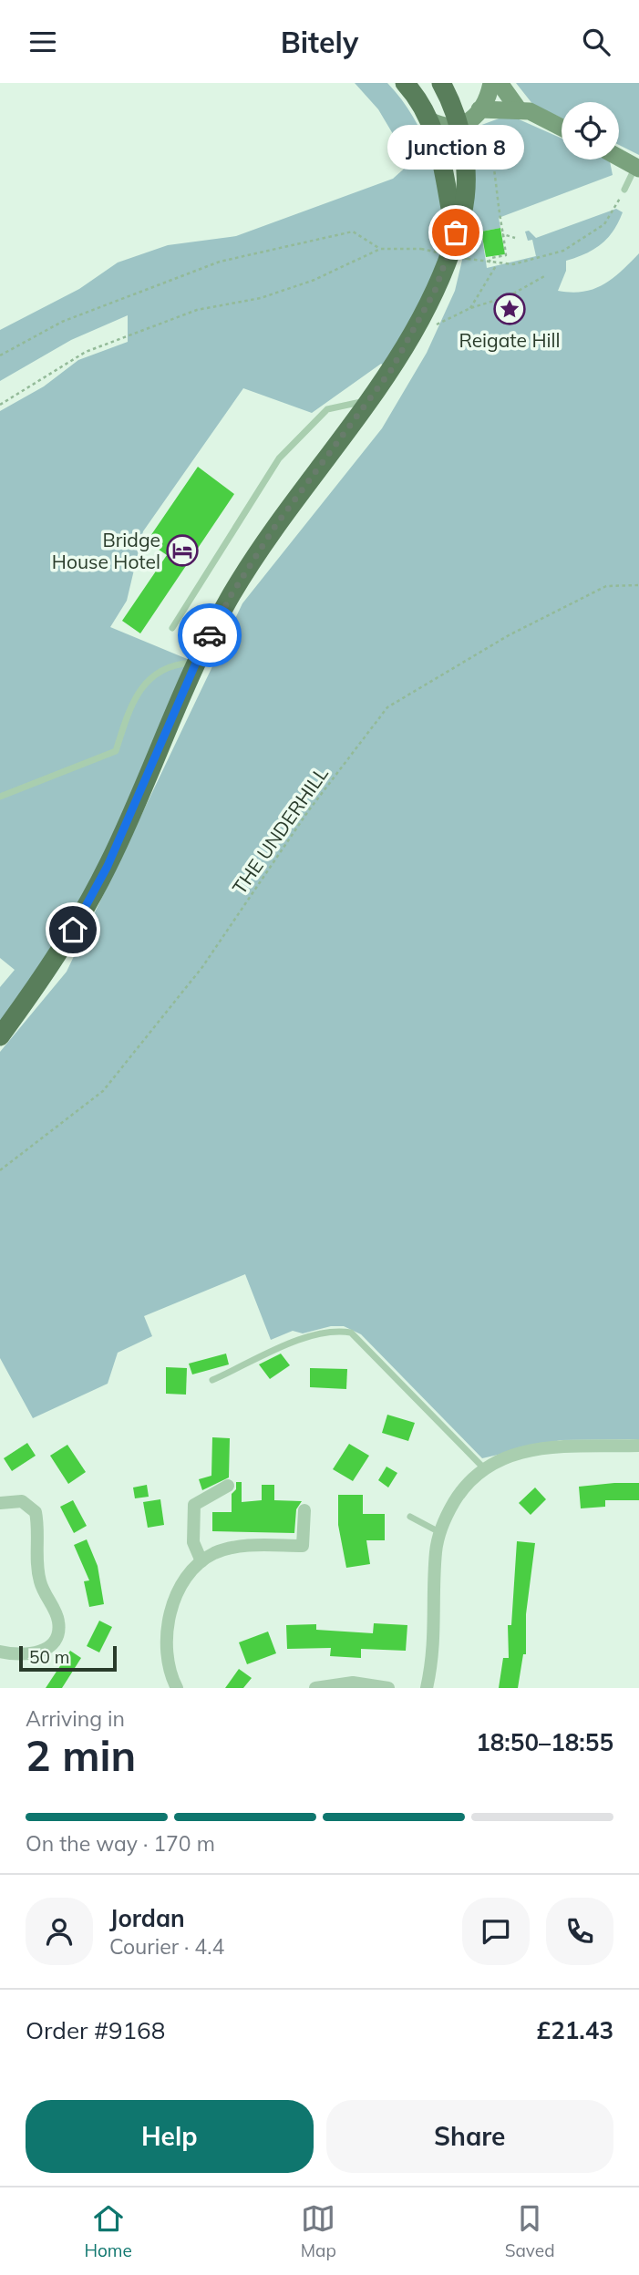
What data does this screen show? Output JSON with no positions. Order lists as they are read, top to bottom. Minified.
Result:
{"streets":{"path":["THE UNDERHILL"]},"places":{"other":["Junction 8"],"place":["Reigate Hill"],"hotel":["Bridge House Hotel"]},"scale_bar":"50 m","page":{"header":"Bitely","bubble":"Junction 8","scale":"50 m","heading":["2 min","Arriving in","18:50–18:55"],"panel":["Jordan","Courier · 4.4","Order #9168","£21.43"],"bar":"On the way · 170 m","buttons":["Help","Share"],"tabs":["Home","Map","Saved"]}}
